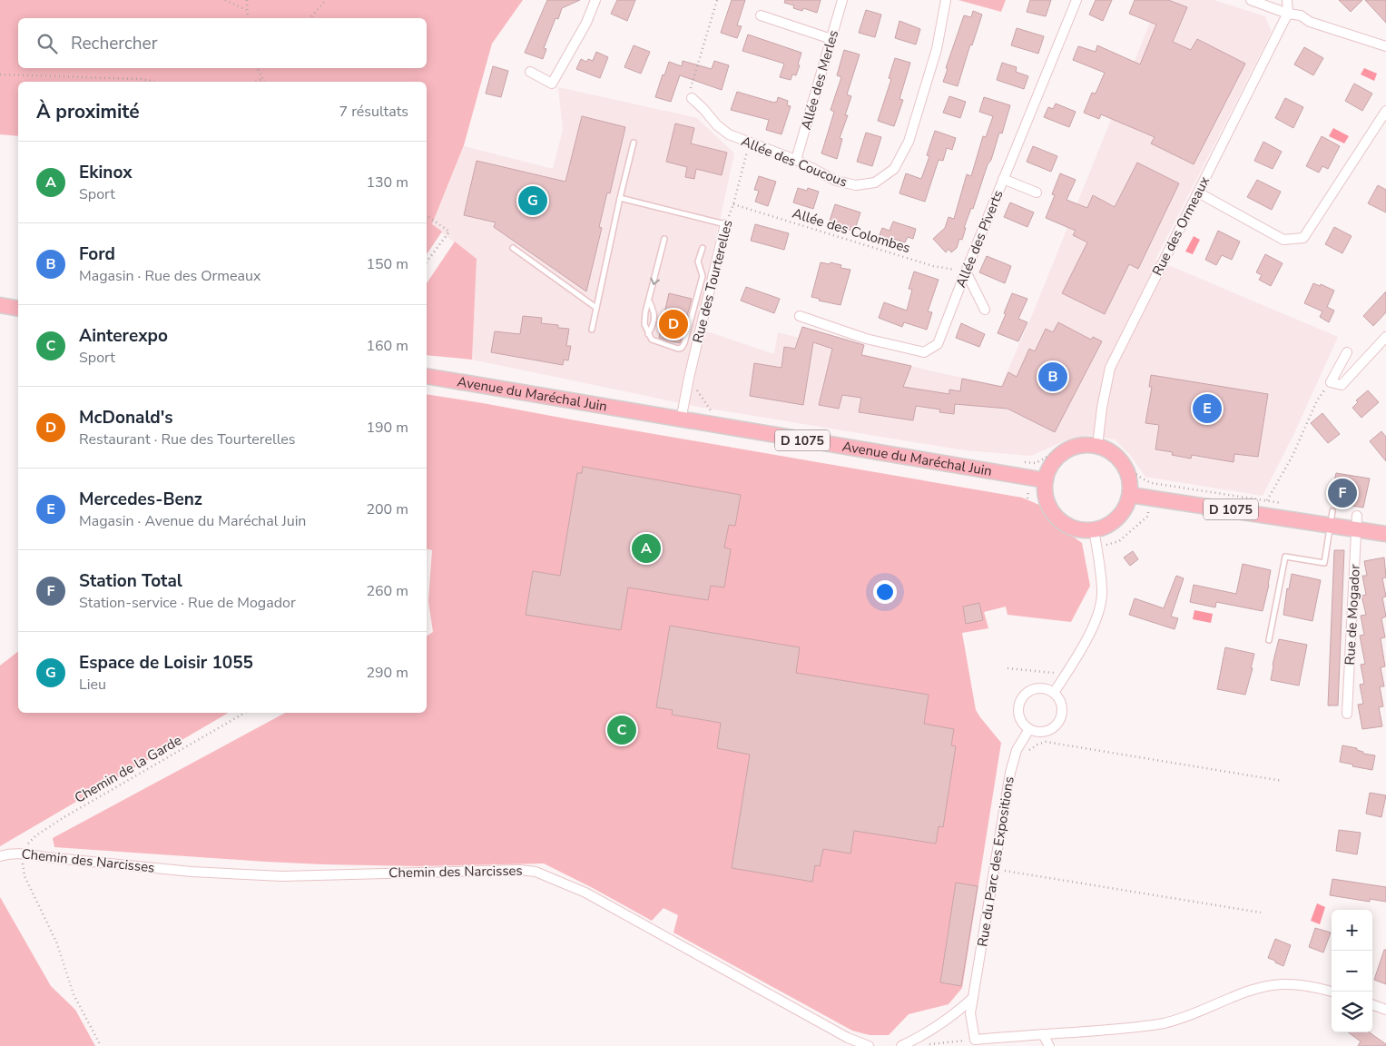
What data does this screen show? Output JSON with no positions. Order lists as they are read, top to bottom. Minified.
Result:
{"streets":{"main road":["Avenue du Maréchal Juin","D 1075"],"street":["Allée des Merles","Allée des Coucous","Rue des Ormeaux","Allée des Piverts","Rue des Tourterelles","Rue de Mogador","Chemin des Narcisses","Rue du Parc des Expositions"],"path":["Allée des Colombes","Chemin de la Garde"]},"crossings":[["Allée des Merles","Allée des Coucous"],["Allée des Coucous","Rue des Tourterelles"],["Rue des Ormeaux","Avenue du Maréchal Juin"],["Rue des Ormeaux","D 1075"],["Allée des Colombes","Allée des Piverts"],["Allée des Colombes","Rue des Tourterelles"],["Rue des Tourterelles","Avenue du Maréchal Juin"],["Avenue du Maréchal Juin","D 1075"],["D 1075","Rue de Mogador"],["Chemin de la Garde","Chemin des Narcisses"]],"page":{"search":"Rechercher","heading":["À proximité","7 résultats"],"list":[{"mark":"A","name":"Ekinox","note":"Sport","value":"130 m"},{"mark":"B","name":"Ford","note":"Magasin · Rue des Ormeaux","value":"150 m"},{"mark":"C","name":"Ainterexpo","note":"Sport","value":"160 m"},{"mark":"D","name":"McDonald's","note":"Restaurant · Rue des Tourterelles","value":"190 m"},{"mark":"E","name":"Mercedes-Benz","note":"Magasin · Avenue du Maréchal Juin","value":"200 m"},{"mark":"F","name":"Station Total","note":"Station-service · Rue de Mogador","value":"260 m"},{"mark":"G","name":"Espace de Loisir 1055","note":"Lieu","value":"290 m"}],"pins":["G","D","B","E","F","A","C"],"map_buttons":["+","−"]}}
